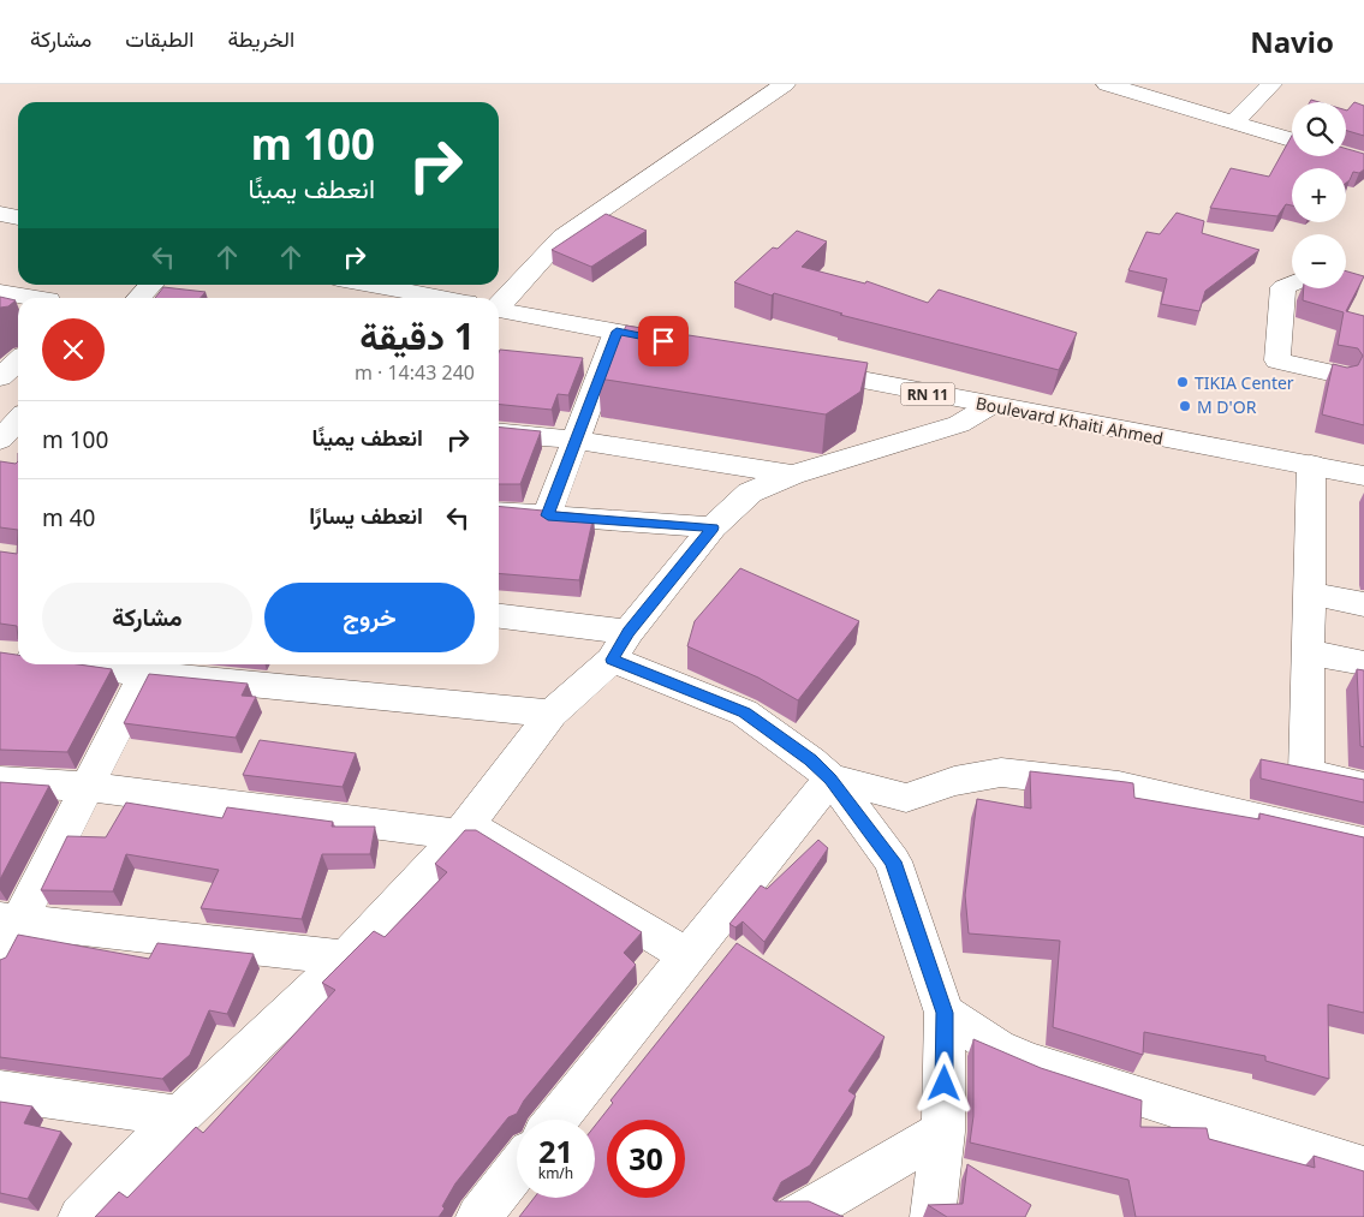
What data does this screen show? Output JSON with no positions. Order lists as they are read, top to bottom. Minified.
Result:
{"streets":{"main road":["RN 11","Boulevard Khaiti Ahmed"]},"places":["TIKIA Center","M D'OR"],"page":{"header":"Navio","nav":["الخريطة","الطبقات","مشاركة"],"map_buttons":["+","−"],"turn":["100 m","انعطف يمينًا"],"heading":["1 دقيقة","240 m · 14:43"],"list":[{"name":"انعطف يمينًا","value":"100 m"},{"name":"انعطف يسارًا","value":"40 m"}],"buttons":["خروج","مشاركة"],"speed":"21 km/h","limit":"30"}}
